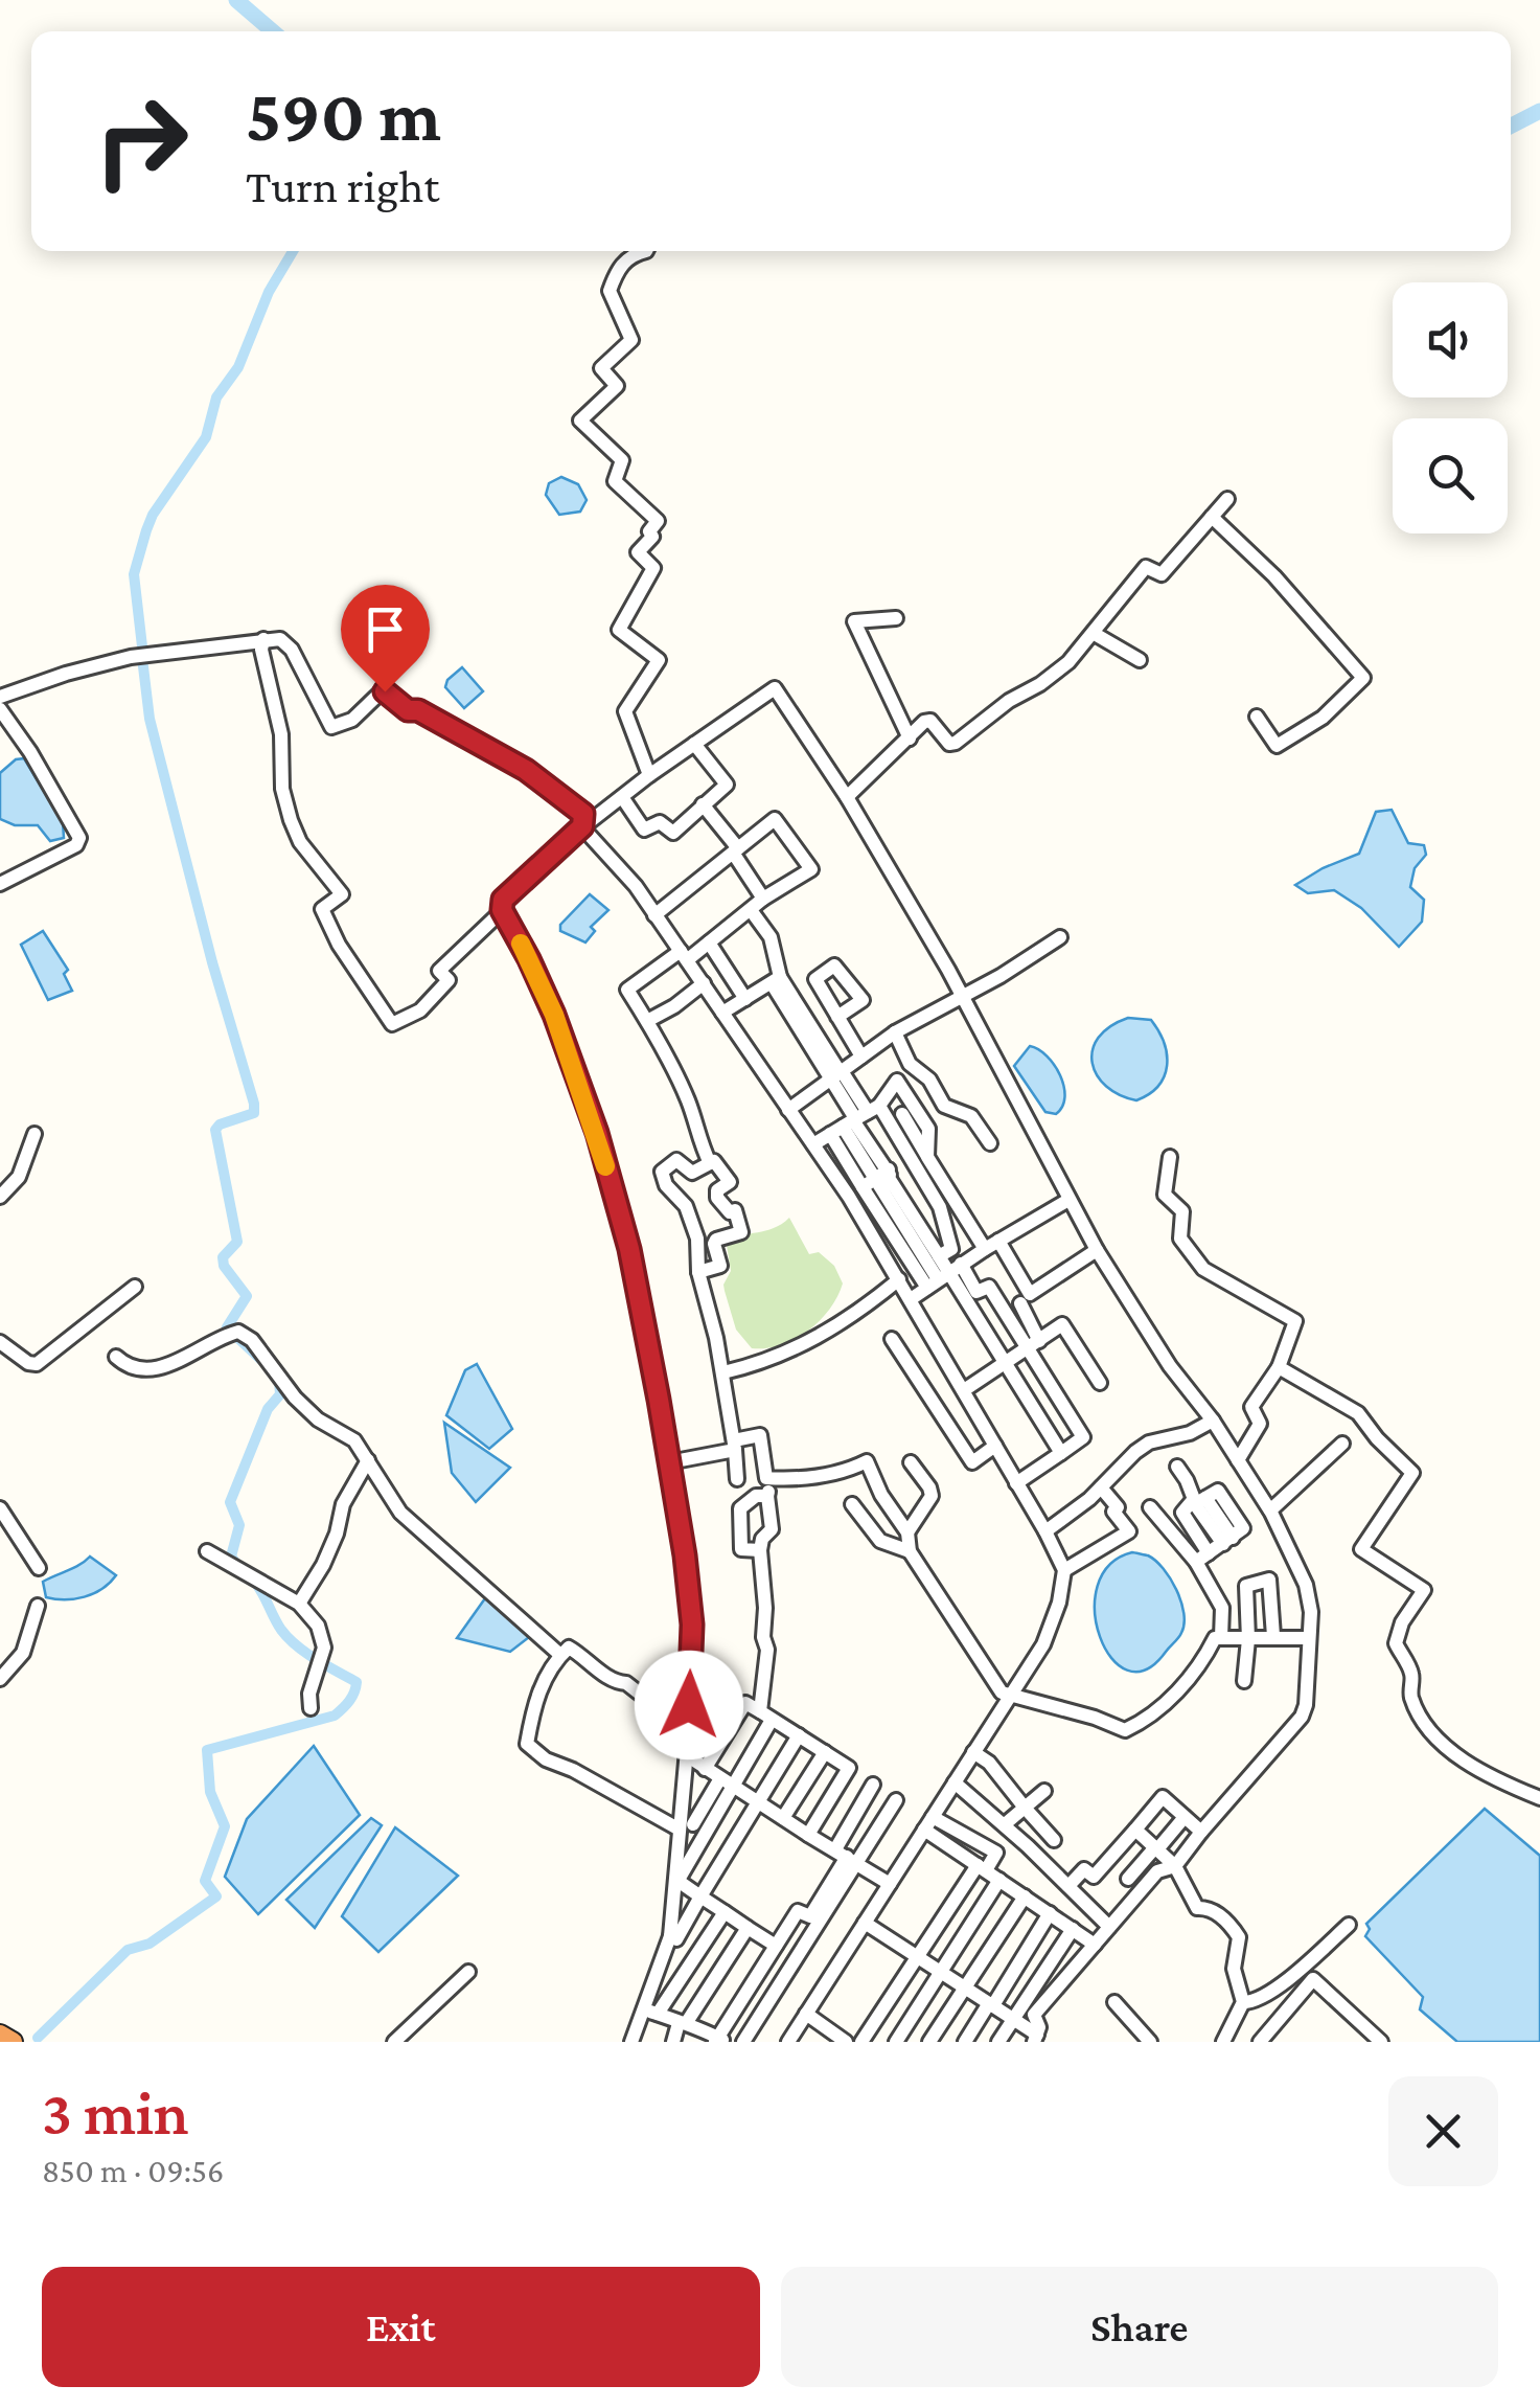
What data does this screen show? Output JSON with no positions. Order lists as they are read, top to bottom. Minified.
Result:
{"page":{"turn":["590 m","Turn right"],"heading":["3 min","850 m · 09:56"],"buttons":["Exit","Share"]}}
